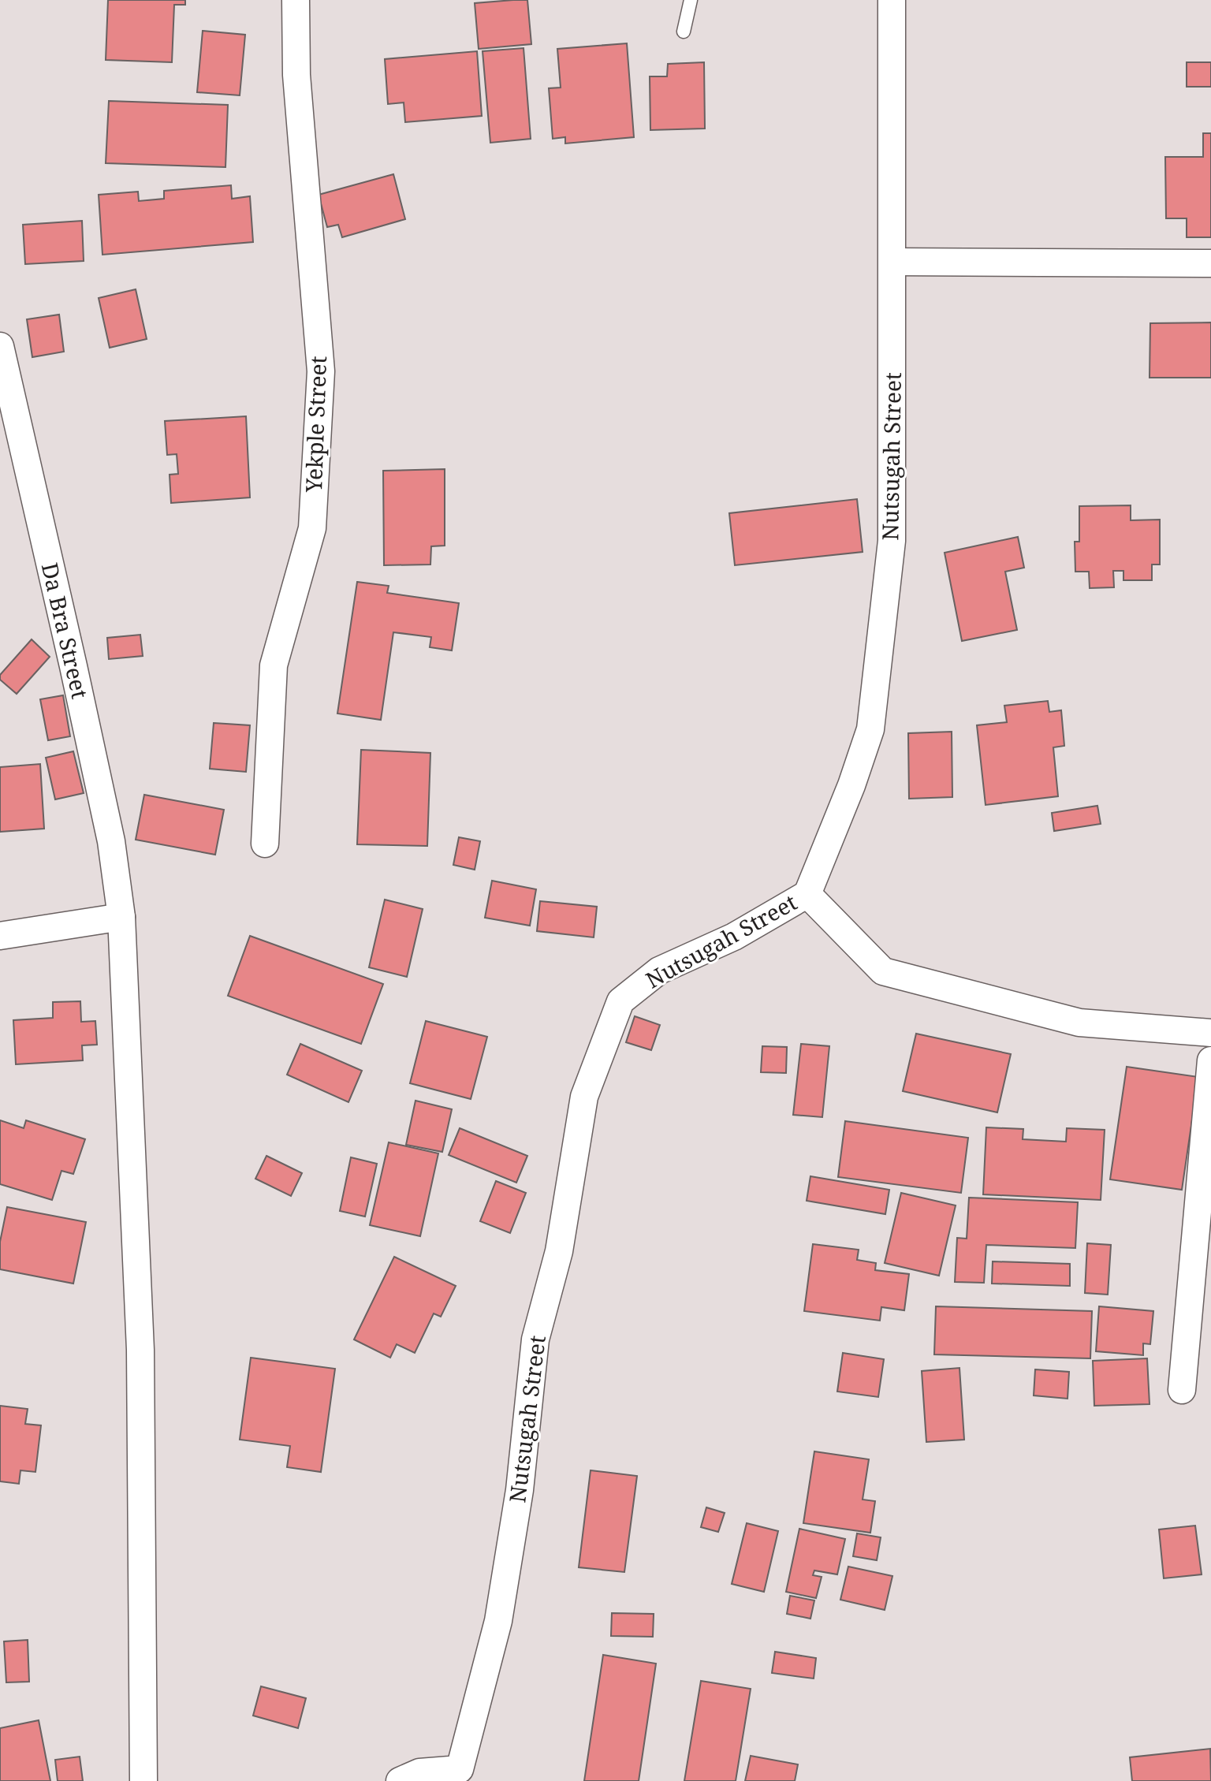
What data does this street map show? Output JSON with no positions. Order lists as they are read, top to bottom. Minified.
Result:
{"streets":{"street":["Yekple Street","Nutsugah Street","Da Bra Street"]}}
